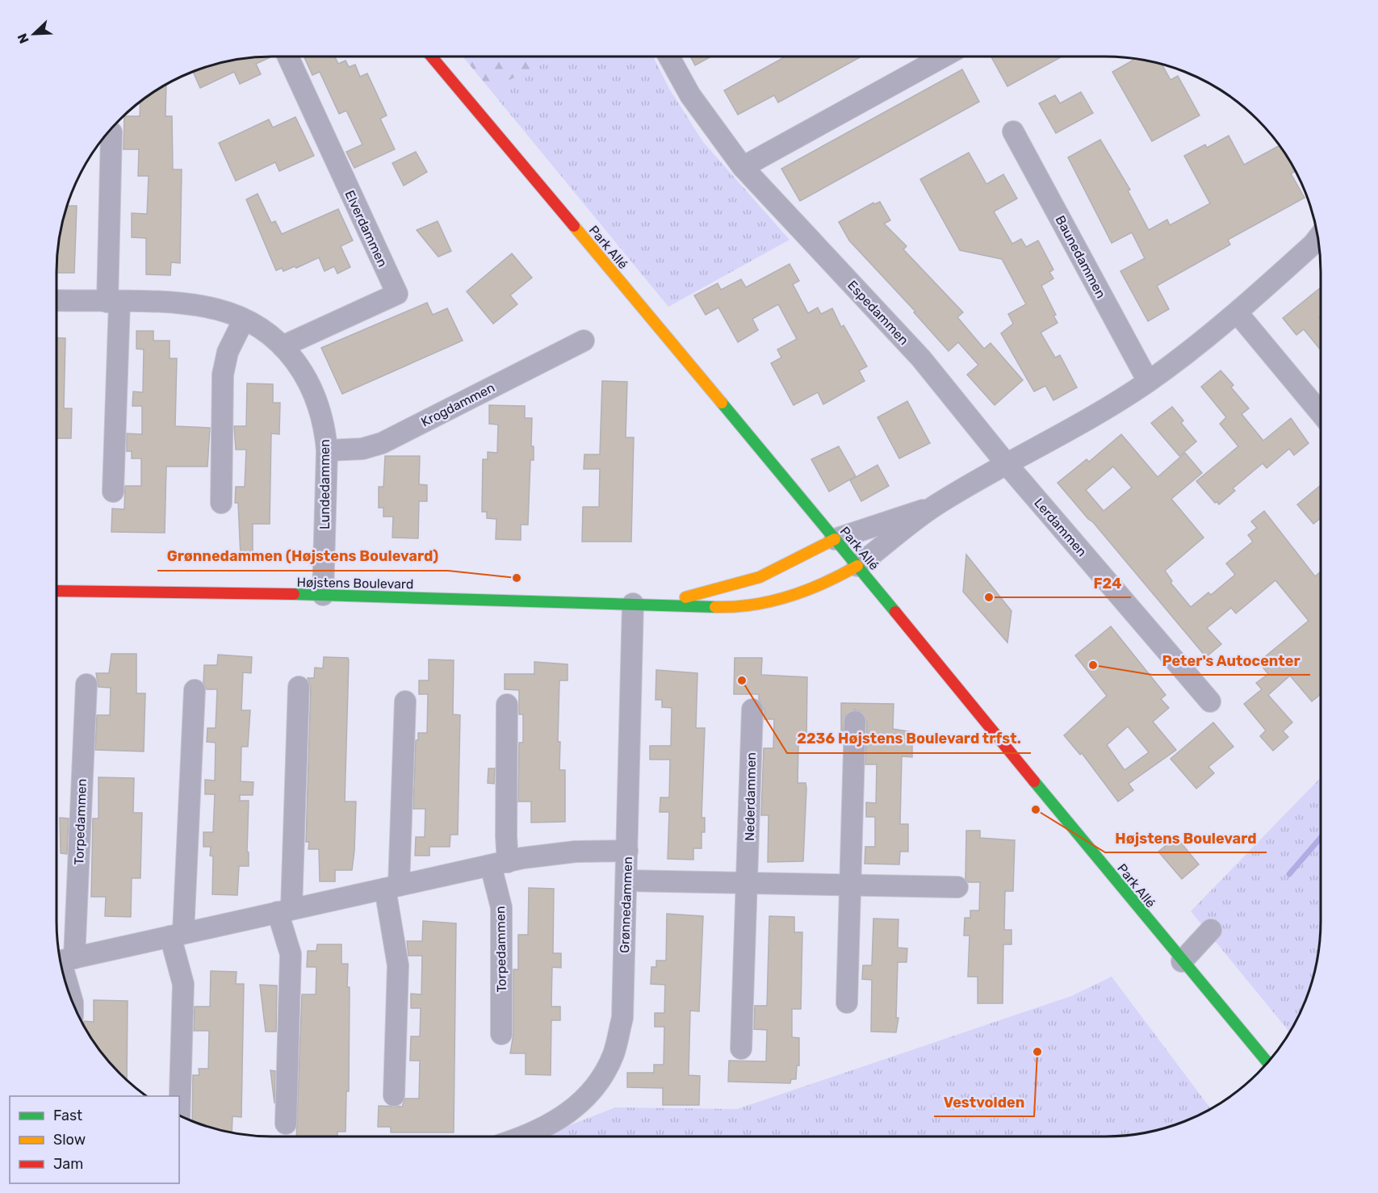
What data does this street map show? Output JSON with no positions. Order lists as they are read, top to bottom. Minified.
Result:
{"streets":{"street":["Elverdammen","Park Allé","Baunedammen","Espedammen","Krogdammen","Lundedammen","Lerdammen","Højstens Boulevard","Nederdammen","Torpedammen","Grønnedammen"]},"crossings":[["Elverdammen","Lundedammen"],["Park Allé","Højstens Boulevard"],["Espedammen","Lerdammen"],["Krogdammen","Lundedammen"],["Lundedammen","Højstens Boulevard"],["Højstens Boulevard","Grønnedammen"]],"places":["Grønnedammen (Højstens Boulevard)","F24","Peter's Autocenter","2236 Højstens Boulevard trfst.","Højstens Boulevard","Vestvolden"],"legend":["Fast","Slow","Jam"],"north":"bottom left"}
